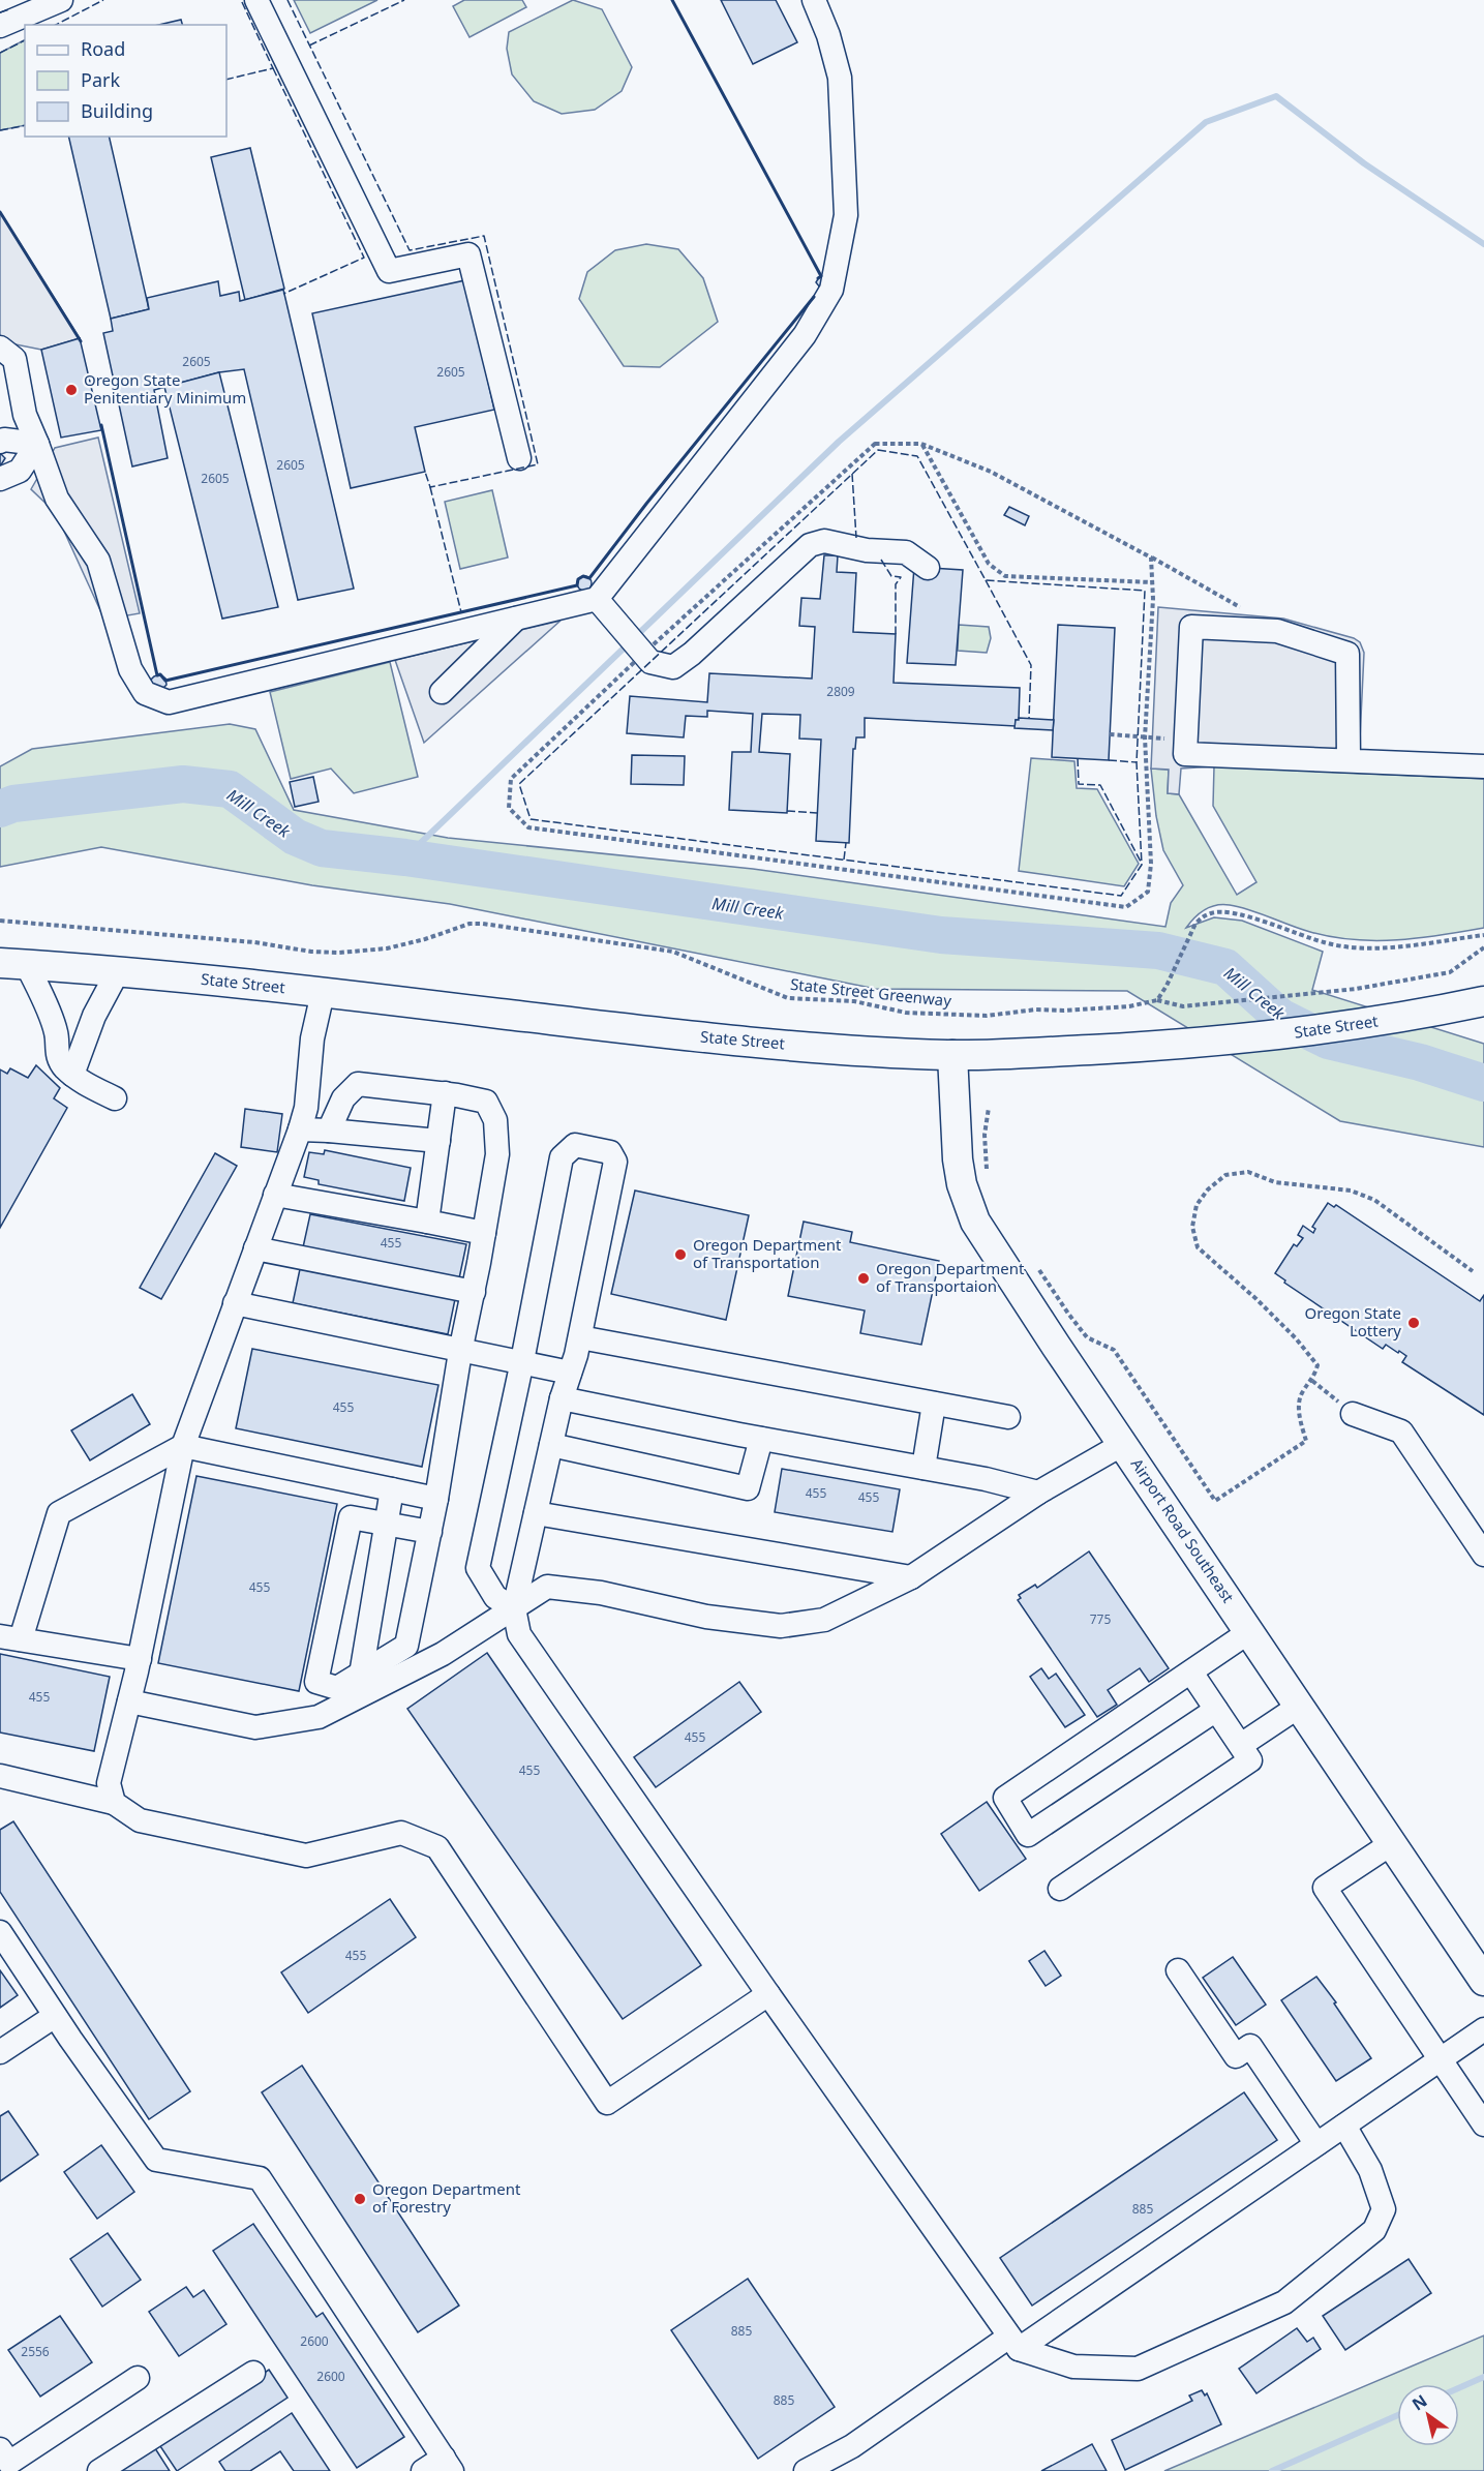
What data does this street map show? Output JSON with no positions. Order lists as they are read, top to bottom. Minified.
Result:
{"streets":{"main road":["State Street","Airport Road Southeast"],"path":["State Street Greenway"]},"crossings":[["State Street","Airport Road Southeast"]],"water":["Mill Creek"],"places":["Oregon State Penitentiary Minimum","Oregon Department of Transportation","Oregon Department of Transportaion","Oregon State Lottery","Oregon Department of Forestry"],"house_numbers":["2605","2605","2605","2605","2809","455","455","455","455","455","775","455","455","455","455","885","885","2600","2556","2600","885"],"legend":["Road","Park","Building"],"north":"top left"}
